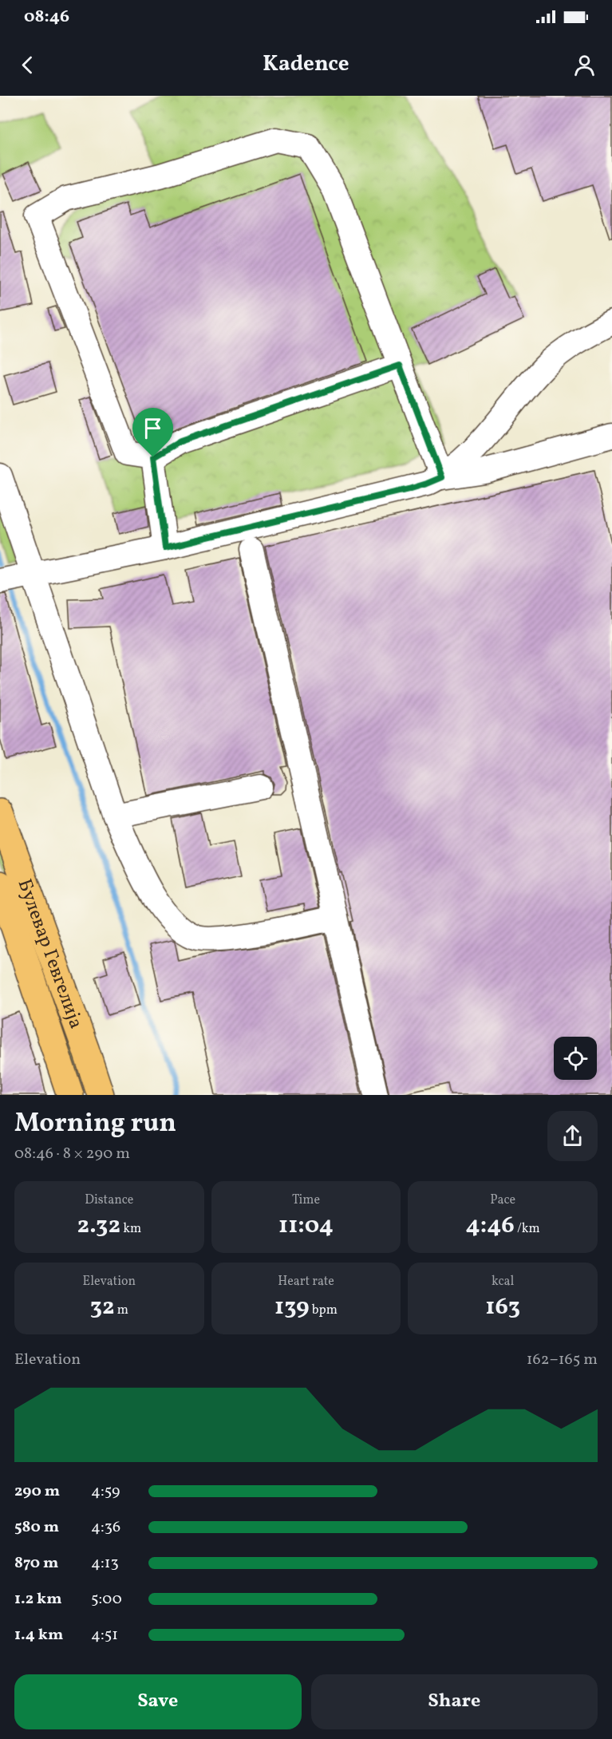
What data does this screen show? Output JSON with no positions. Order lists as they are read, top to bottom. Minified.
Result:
{"streets":{"main road":["Булевар Гевгелија"]},"page":{"status":"08:46","header":"Kadence","heading":["Morning run","08:46 · 8 × 290 m"],"stats":[["Distance","2.32 km"],["Time","11:04"],["Pace","4:46 /km"],["Elevation","32 m"],["Heart rate","139 bpm"],["kcal","163"]],"chart":["Elevation","162–165 m"],"list":[{"name":"290 m","note":"4:59"},{"name":"580 m","note":"4:36"},{"name":"870 m","note":"4:13"},{"name":"1.2 km","note":"5:00"},{"name":"1.4 km","note":"4:51"}],"buttons":["Save","Share"]}}
